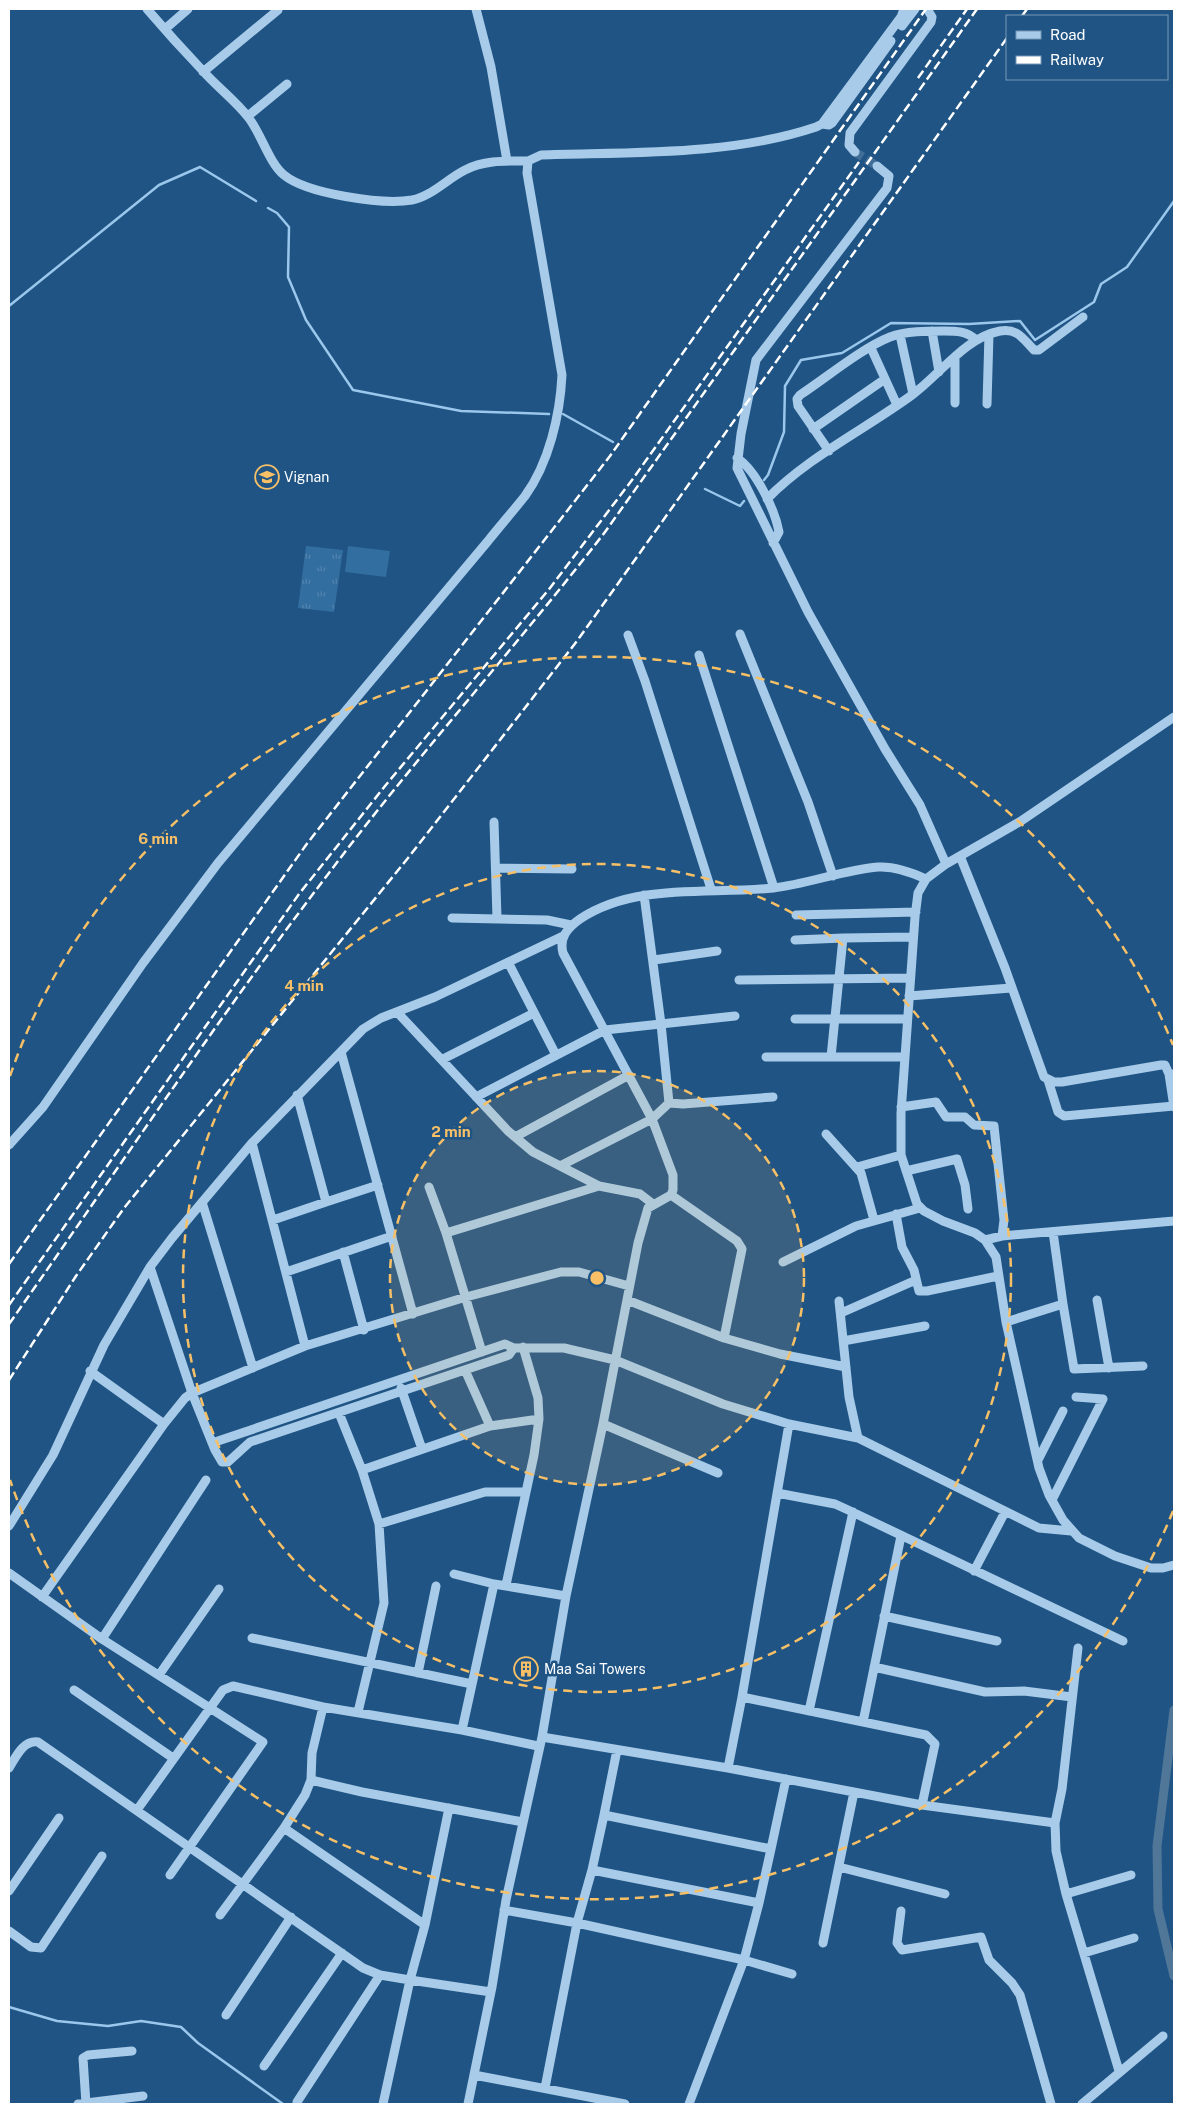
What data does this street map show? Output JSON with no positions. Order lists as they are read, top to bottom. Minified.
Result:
{"places":{"school or university":["Vignan"],"building":["Maa Sai Towers"]},"legend":["Road","Railway"],"rings":["6 min","4 min","2 min"]}
